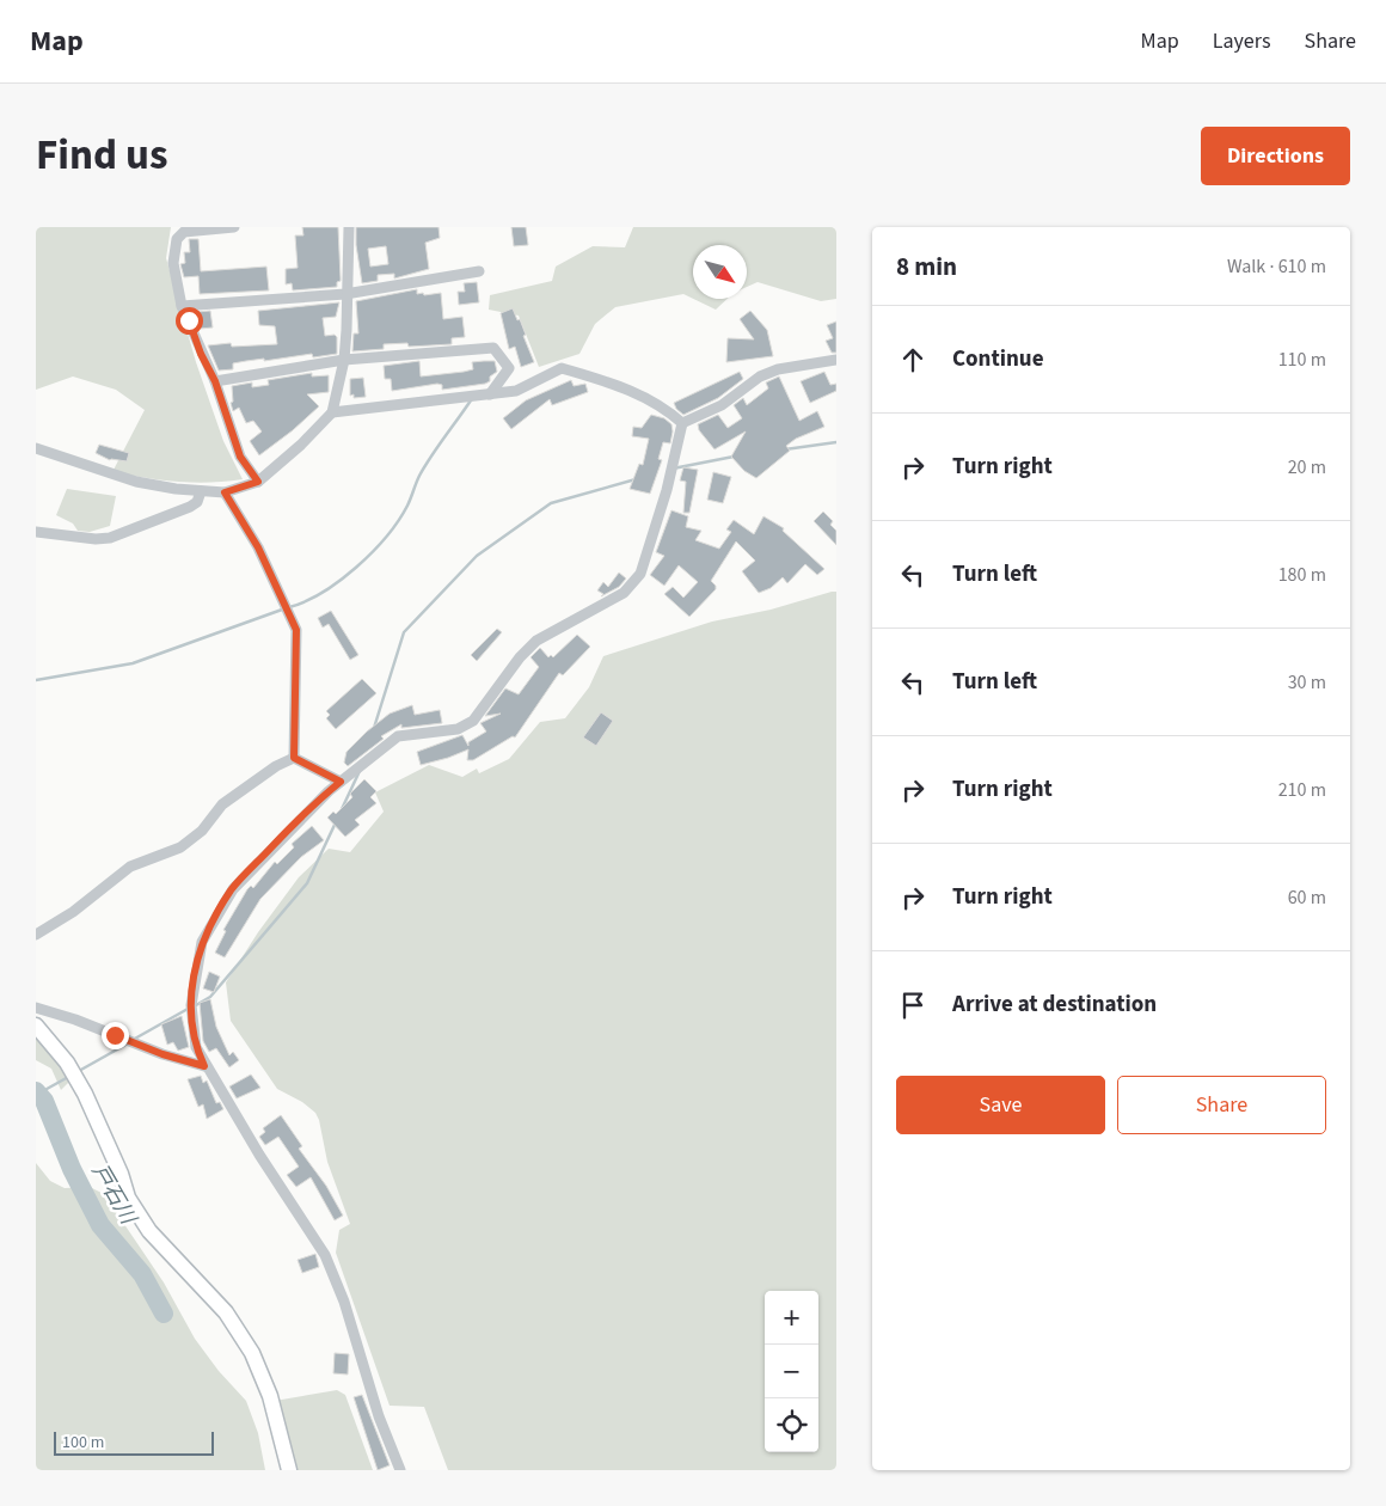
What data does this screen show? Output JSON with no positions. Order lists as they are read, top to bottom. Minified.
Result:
{"water":["戸石川"],"scale_bar":"100 m","north":"bottom right","page":{"header":"Map","nav":["Map","Layers","Share"],"title":"Find us","buttons":["Directions",["Save","Share"]],"heading":["8 min","Walk · 610 m"],"list":[["Continue","110 m"],["Turn right","20 m"],["Turn left","180 m"],["Turn left","30 m"],["Turn right","210 m"],["Turn right","60 m"],"Arrive at destination"],"map_buttons":["+","−"],"scale":"100 m"}}
